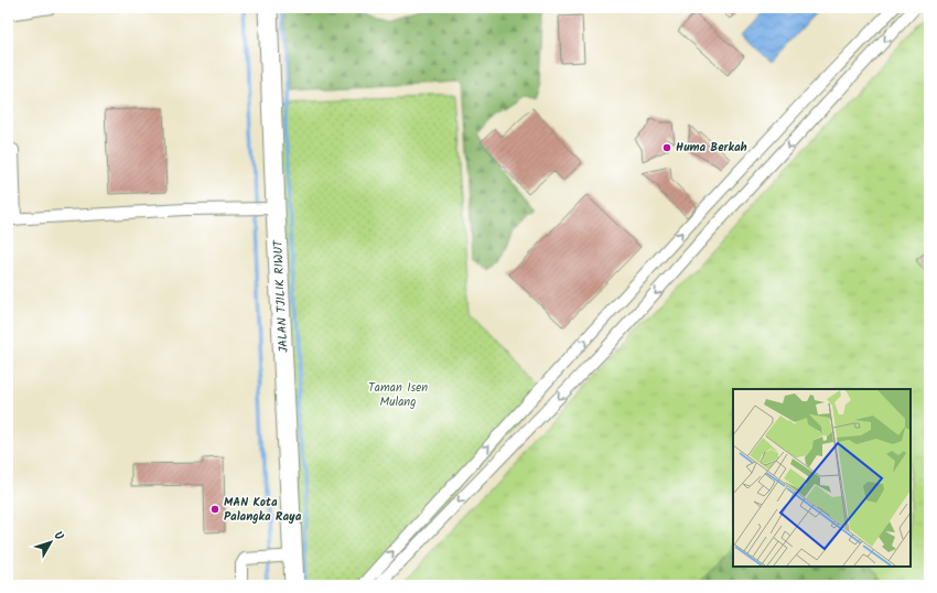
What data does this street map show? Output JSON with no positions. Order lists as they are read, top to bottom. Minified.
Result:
{"streets":{"highway":["JALAN TJILIK RIWUT"]},"parks":["Taman Isen Mulang"],"places":["Huma Berkah","MAN Kota Palangka Raya"],"north":"top right"}
